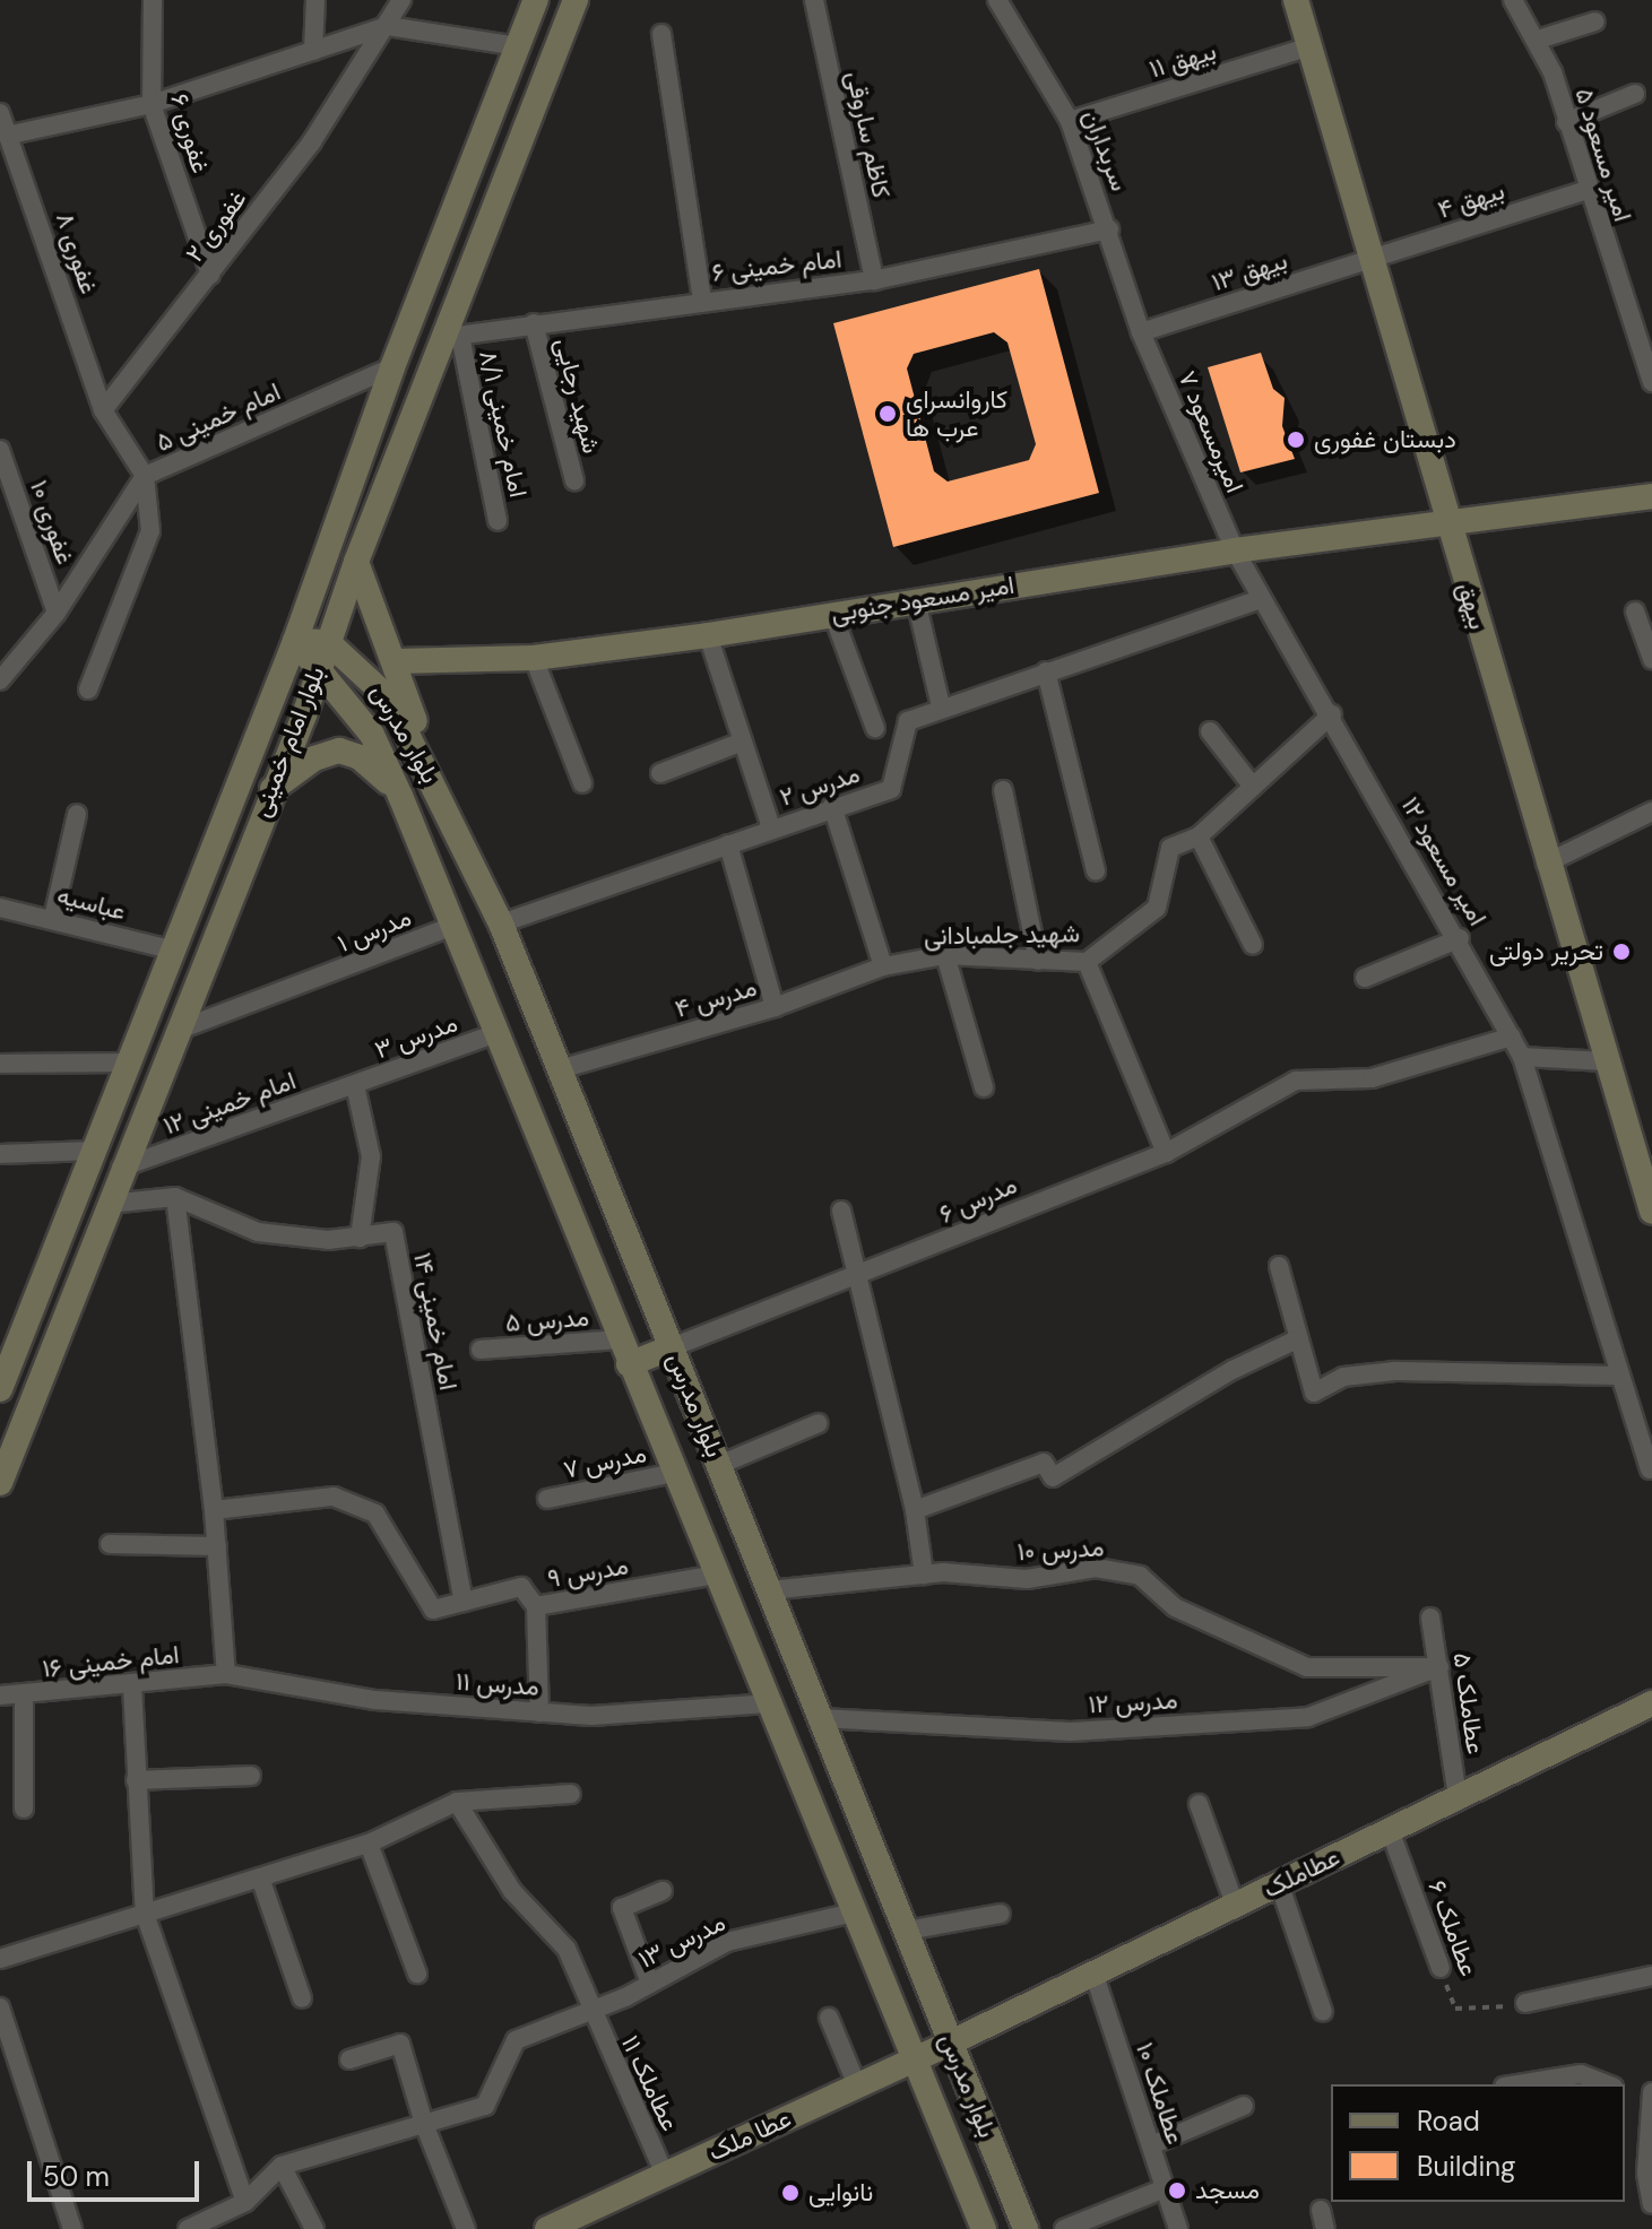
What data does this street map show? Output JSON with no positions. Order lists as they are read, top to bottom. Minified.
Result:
{"streets":{"main road":["امیر مسعود جنوبی","بیهق","بلوار مدرس","بلوار امام خمینی","عطاملک","عطا ملک"],"street":["بیهق ۱۱","غفوری ۶","کاظم ساروقی","سربداران","امیر مسعود ۵","بیهق ۴","غفوری ۲","غفوری ۸","امام خمینی ۶","بیهق ۱۳","شهید رجایی","امام خمینی ۵","امام خمینی ۸/۱","امیرمسعود ۷","غفوری ۱۰","مدرس ۲","امیر مسعود ۱۲","عباسیه","مدرس ۱","شهید جلمبادانی","مدرس ۴","مدرس ۳","امام خمینی ۱۲","مدرس ۶","مدرس ۵","امام خمینی ۱۴","مدرس ۷","مدرس ۱۰","مدرس ۹","امام خمینی ۱۶","مدرس ۱۱","مدرس ۱۲","عطاملک ۵","عطاملک ۶","مدرس ۱۳","عطاملک ۱۱","عطاملک ۱۰"]},"crossings":[["بیهق ۱۱","سربداران"],["بیهق ۱۱","بیهق"],["غفوری ۶","غفوری ۲"],["کاظم ساروقی","امام خمینی ۶"],["سربداران","امام خمینی ۶"],["سربداران","بیهق ۱۳"],["سربداران","امیرمسعود ۷"],["امیر مسعود ۵","بیهق ۴"],["بیهق ۴","بیهق ۱۳"],["بیهق ۴","بیهق"],["غفوری ۲","غفوری ۸"],["امام خمینی ۶","شهید رجایی"],["امام خمینی ۶","امام خمینی ۸/۱"],["امام خمینی ۶","بلوار امام خمینی"],["بیهق ۱۳","امیرمسعود ۷"],["بیهق ۱۳","بیهق"],["امام خمینی ۵","غفوری ۱۰"],["امام خمینی ۵","بلوار امام خمینی"],["امام خمینی ۸/۱","بلوار امام خمینی"],["امیرمسعود ۷","امیر مسعود جنوبی"],["امیرمسعود ۷","امیر مسعود ۱۲"],["امیر مسعود جنوبی","بیهق"],["امیر مسعود جنوبی","امیر مسعود ۱۲"],["بلوار مدرس","بلوار امام خمینی"],["بلوار مدرس","مدرس ۲"],["بلوار مدرس","مدرس ۱"],["بلوار مدرس","مدرس ۴"],["بلوار مدرس","مدرس ۳"],["بلوار مدرس","مدرس ۶"],["بلوار مدرس","مدرس ۵"],["بلوار مدرس","مدرس ۷"],["بلوار مدرس","مدرس ۱۰"],["بلوار مدرس","مدرس ۹"],["بلوار مدرس","مدرس ۱۱"],["بلوار مدرس","مدرس ۱۲"],["بلوار مدرس","عطاملک"],["بلوار مدرس","مدرس ۱۳"],["بلوار مدرس","عطا ملک"],["بلوار امام خمینی","عباسیه"],["بلوار امام خمینی","مدرس ۱"],["بلوار امام خمینی","امام خمینی ۱۲"],["مدرس ۲","امیر مسعود ۱۲"],["امیر مسعود ۱۲","شهید جلمبادانی"],["امیر مسعود ۱۲","مدرس ۶"],["شهید جلمبادانی","مدرس ۴"],["مدرس ۳","امام خمینی ۱۲"],["امام خمینی ۱۴","مدرس ۹"],["مدرس ۱۰","مدرس ۱۲"],["مدرس ۱۰","عطاملک ۵"],["امام خمینی ۱۶","مدرس ۱۱"],["مدرس ۱۲","عطاملک ۵"],["عطاملک ۵","عطاملک"],["عطاملک","عطاملک ۶"],["عطاملک","عطاملک ۱۰"],["عطاملک","عطا ملک"],["مدرس ۱۳","عطاملک ۱۱"],["عطاملک ۱۱","عطا ملک"]],"places":["کاروانسرای عرب ها","دبستان غفوری","تحریر دولتی","مسجد","نانوایی"],"legend":["Road","Building"],"scale_bar":"50 m"}
